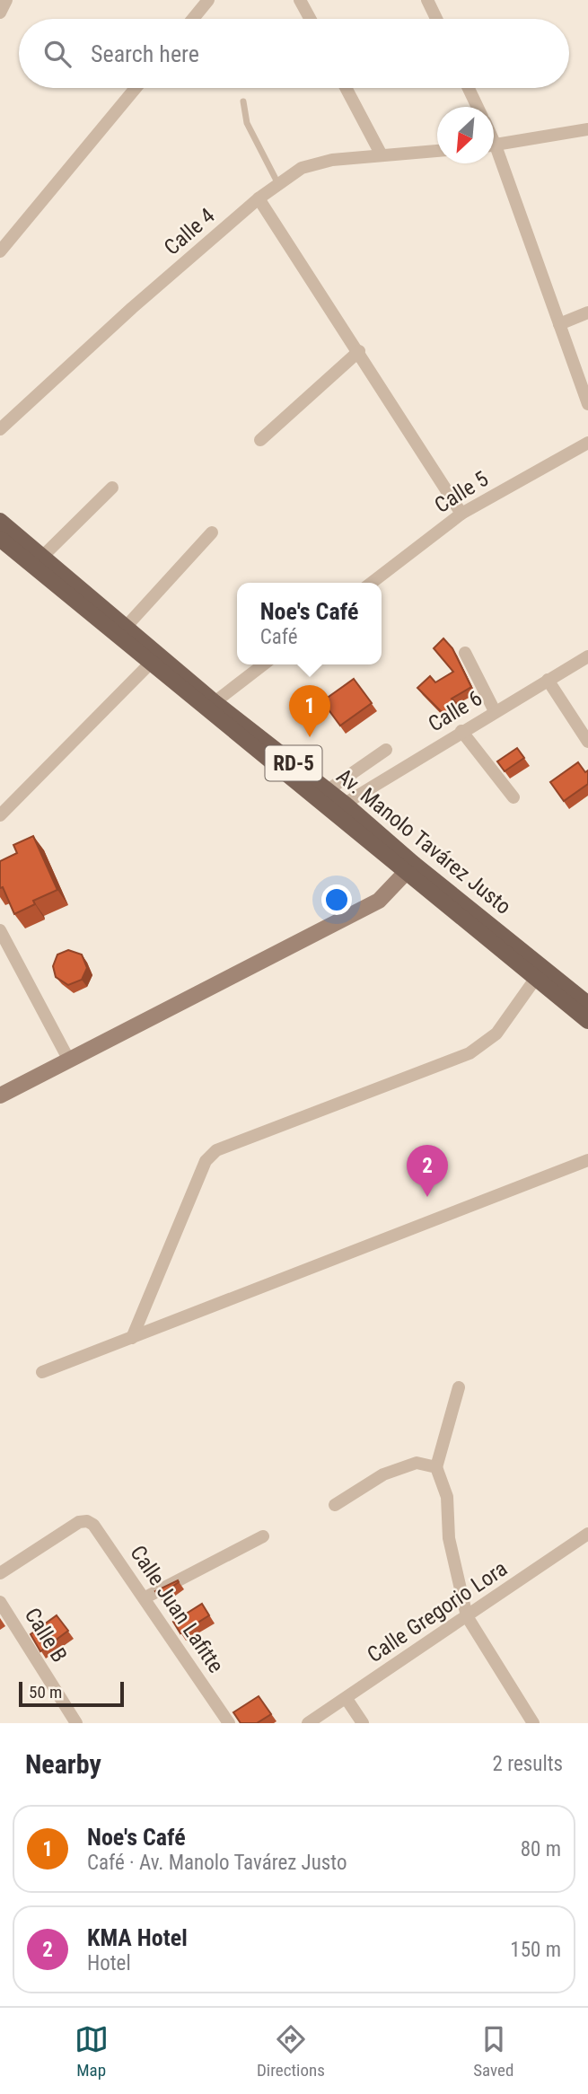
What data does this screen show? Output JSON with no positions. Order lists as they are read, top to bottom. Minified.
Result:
{"streets":{"main road":["RD-5","Av. Manolo Tavárez Justo"],"street":["Calle 4","Calle 5","Calle 6","Calle Juan Lafitte","Calle Gregorio Lora","Calle B"]},"crossings":[["Calle 6","Av. Manolo Tavárez Justo"]],"scale_bar":"50 m","north":"bottom left","page":{"search":"Search here","popup":["Noe's Café","Café"],"pins":["1","2"],"scale":"50 m","heading":["Nearby","2 results"],"list":[{"mark":"1","name":"Noe's Café","note":"Café · Av. Manolo Tavárez Justo","value":"80 m"},{"mark":"2","name":"KMA Hotel","note":"Hotel","value":"150 m"}],"nav":["Map","Directions","Saved"]}}
